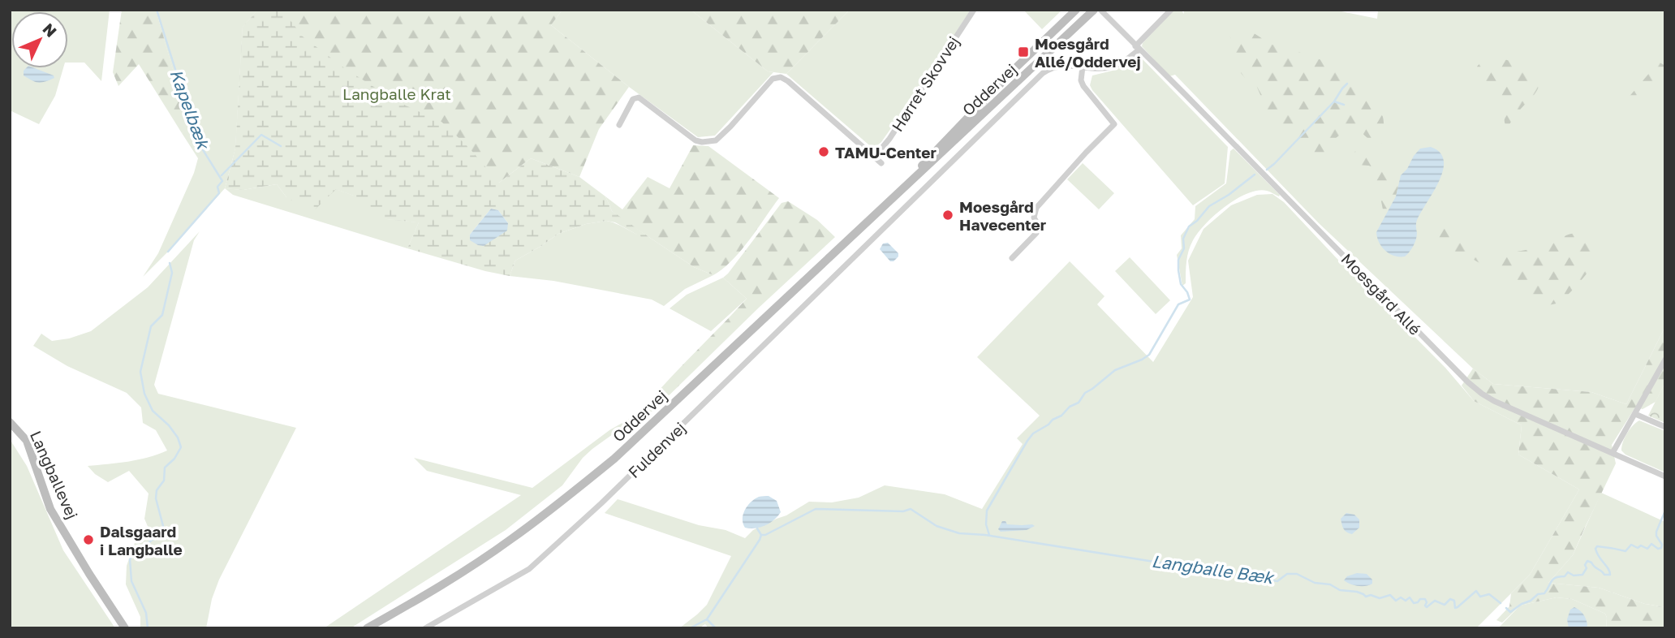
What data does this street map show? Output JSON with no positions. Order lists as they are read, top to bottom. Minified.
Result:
{"streets":{"main road":["Oddervej","Langballevej"],"street":["Hørret Skovvej","Moesgård Allé","Fuldenvej"]},"water":["Kapelbæk","Langballe Bæk"],"parks":["Langballe Krat"],"places":{"transit":["Moesgård Allé/Oddervej"],"other":["TAMU-Center","Moesgård Havecenter","Dalsgaard i Langballe"]},"north":"top right"}
